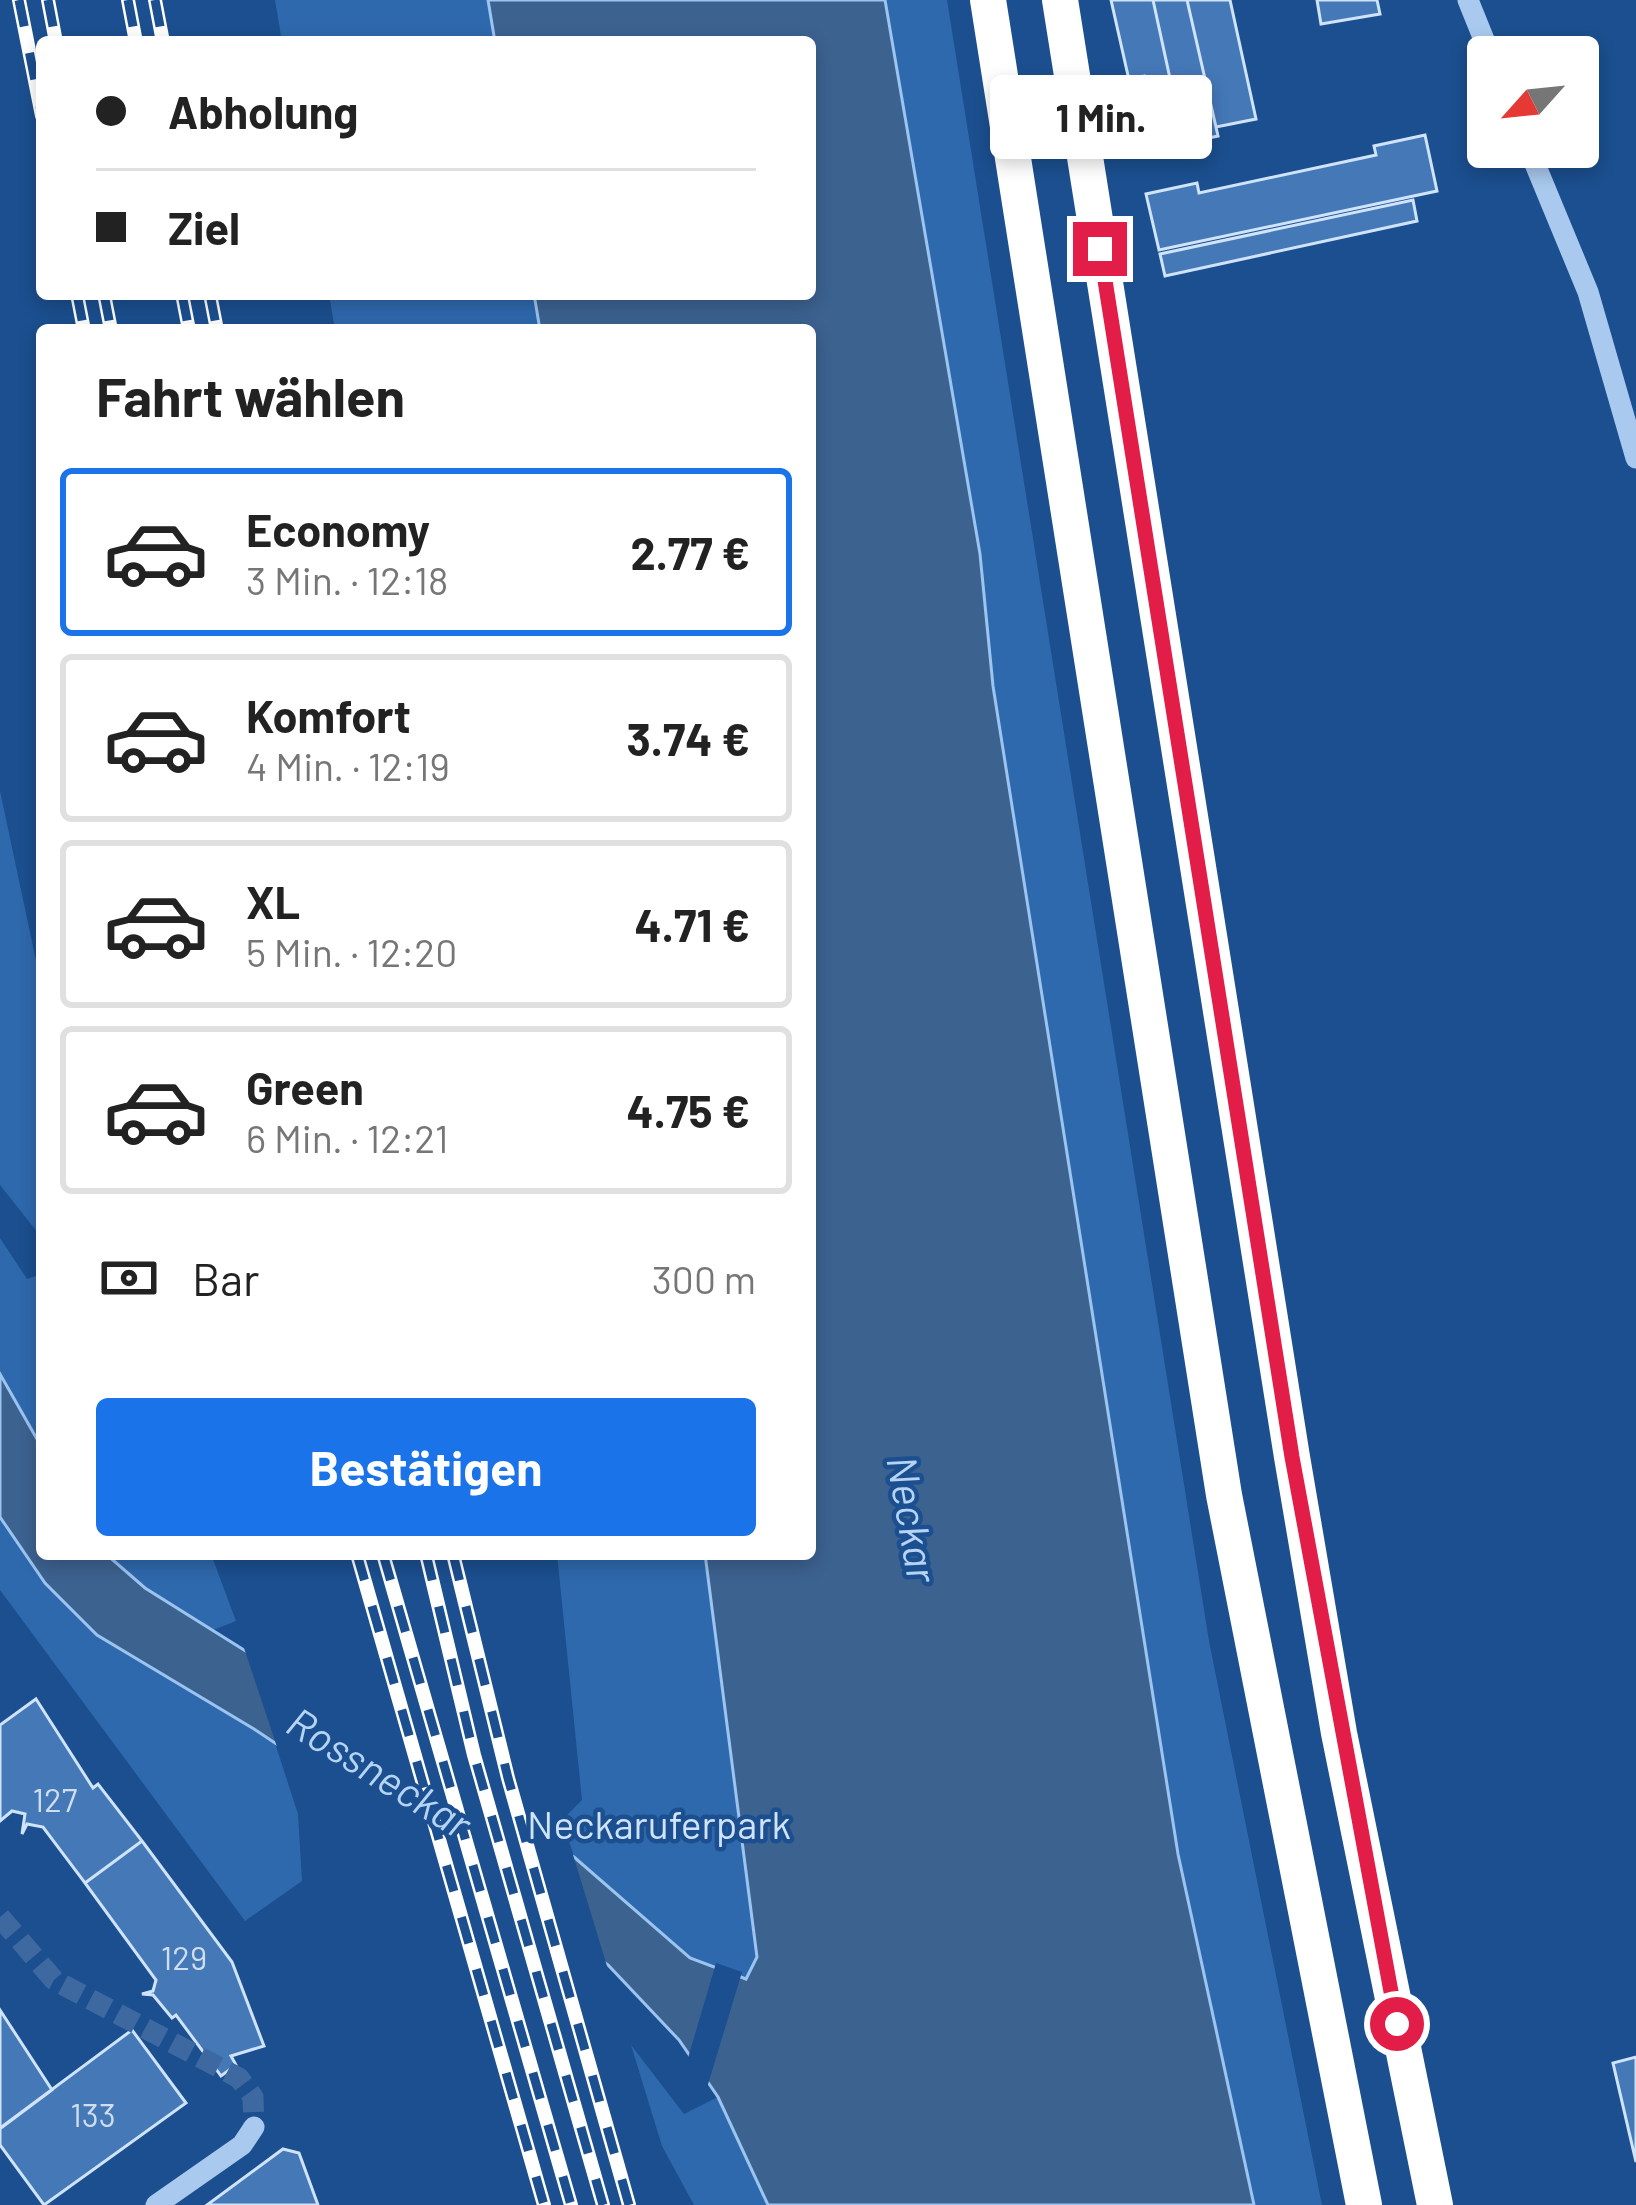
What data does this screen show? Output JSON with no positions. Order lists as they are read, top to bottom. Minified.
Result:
{"water":["Neckar","Rossneckar"],"parks":["Neckaruferpark"],"house_numbers":["127","129","133"],"north":"bottom left","page":{"banner":["Abholung","Ziel"],"bubble":"1 Min.","heading":"Fahrt wählen","list":[{"name":"Economy","note":"3 Min. · 12:18","value":"2.77 €"},{"name":"Komfort","note":"4 Min. · 12:19","value":"3.74 €"},{"name":"XL","note":"5 Min. · 12:20","value":"4.71 €"},{"name":"Green","note":"6 Min. · 12:21","value":"4.75 €"}],"pay":["Bar","300 m"],"buttons":"Bestätigen"}}
